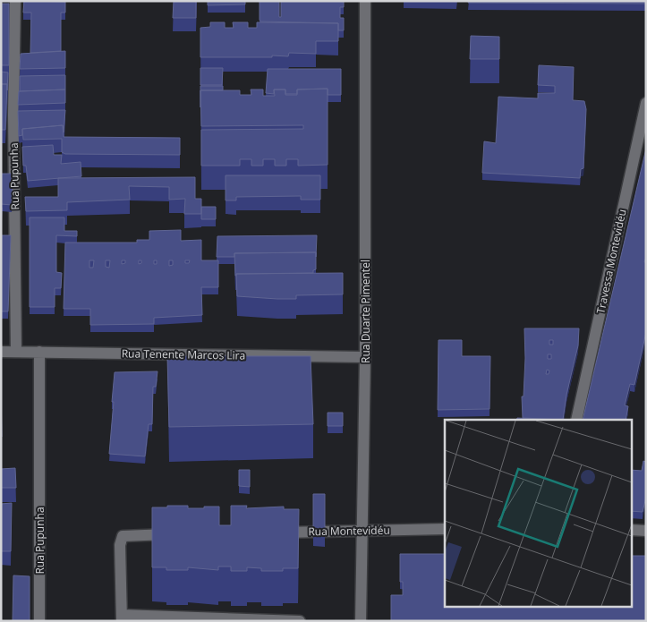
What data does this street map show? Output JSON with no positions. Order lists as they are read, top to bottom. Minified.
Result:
{"streets":{"street":["Rua Pupunha","Travessa Montevidéu","Rua Duarte Pimentel","Rua Tenente Marcos Lira","Rua Montevidéu"]},"crossings":[["Rua Pupunha","Rua Tenente Marcos Lira"],["Rua Duarte Pimentel","Rua Tenente Marcos Lira"],["Rua Duarte Pimentel","Rua Montevidéu"]]}
